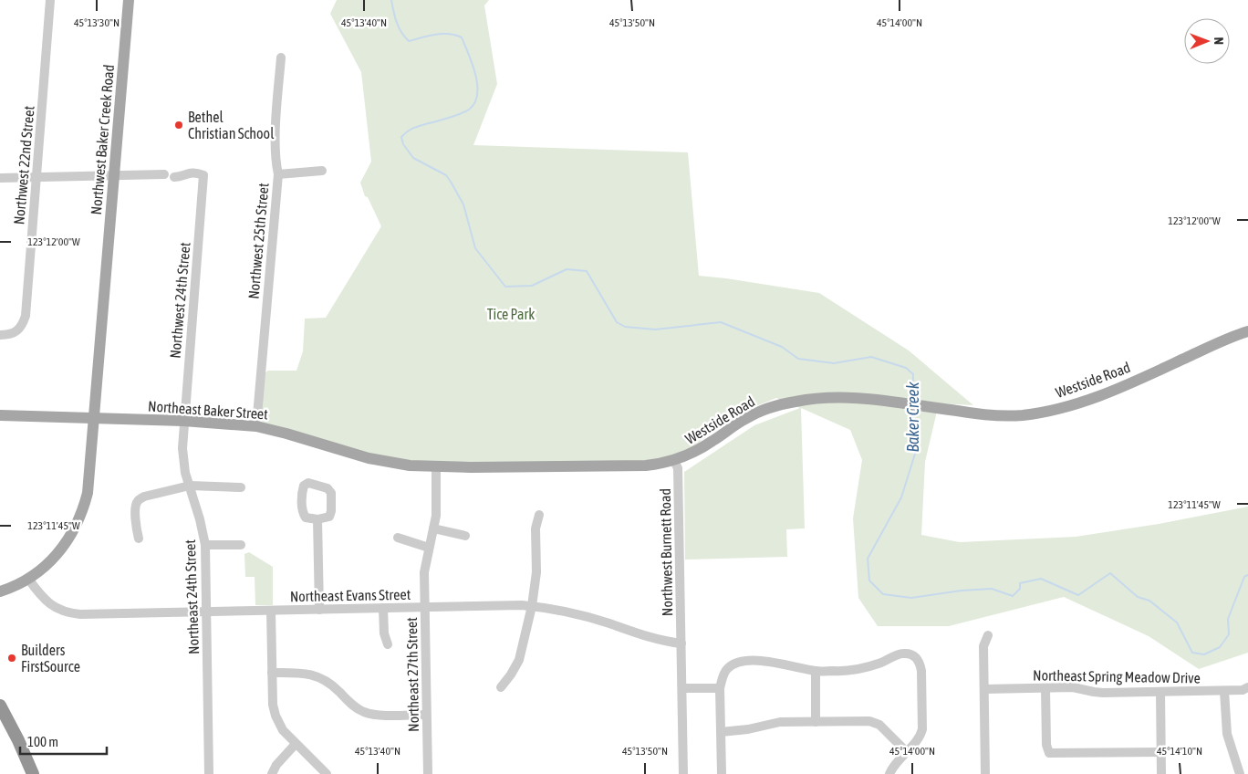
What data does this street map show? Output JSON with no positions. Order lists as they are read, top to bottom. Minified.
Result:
{"streets":{"main road":["Northwest Baker Creek Road","Westside Road","Northeast Baker Street"],"street":["Northwest 22nd Street","Northwest 25th Street","Northwest 24th Street","Northwest Burnett Road","Northeast Evans Street","Northeast 24th Street","Northeast 27th Street","Northeast Spring Meadow Drive"]},"crossings":[["Northwest Baker Creek Road","Northeast Baker Street"],["Northwest Baker Creek Road","Northeast Evans Street"],["Northwest 25th Street","Northeast Baker Street"],["Northwest 24th Street","Northeast Baker Street"],["Northwest 24th Street","Northeast 24th Street"],["Westside Road","Northeast Baker Street"],["Westside Road","Northwest Burnett Road"],["Westside Road","Northeast 27th Street"],["Northeast Baker Street","Northeast 24th Street"],["Northeast Baker Street","Northeast 27th Street"],["Northwest Burnett Road","Northeast Evans Street"],["Northeast Evans Street","Northeast 24th Street"],["Northeast Evans Street","Northeast 27th Street"]],"water":["Baker Creek"],"parks":["Tice Park"],"places":["Bethel Christian School","Builders FirstSource"],"scale_bar":"100 m","north":"right","coordinates":["45°13'30\"N","45°13'40\"N","45°13'50\"N","45°14'00\"N","123°12'00\"W","123°11'45\"W","45°14'10\"N"]}
